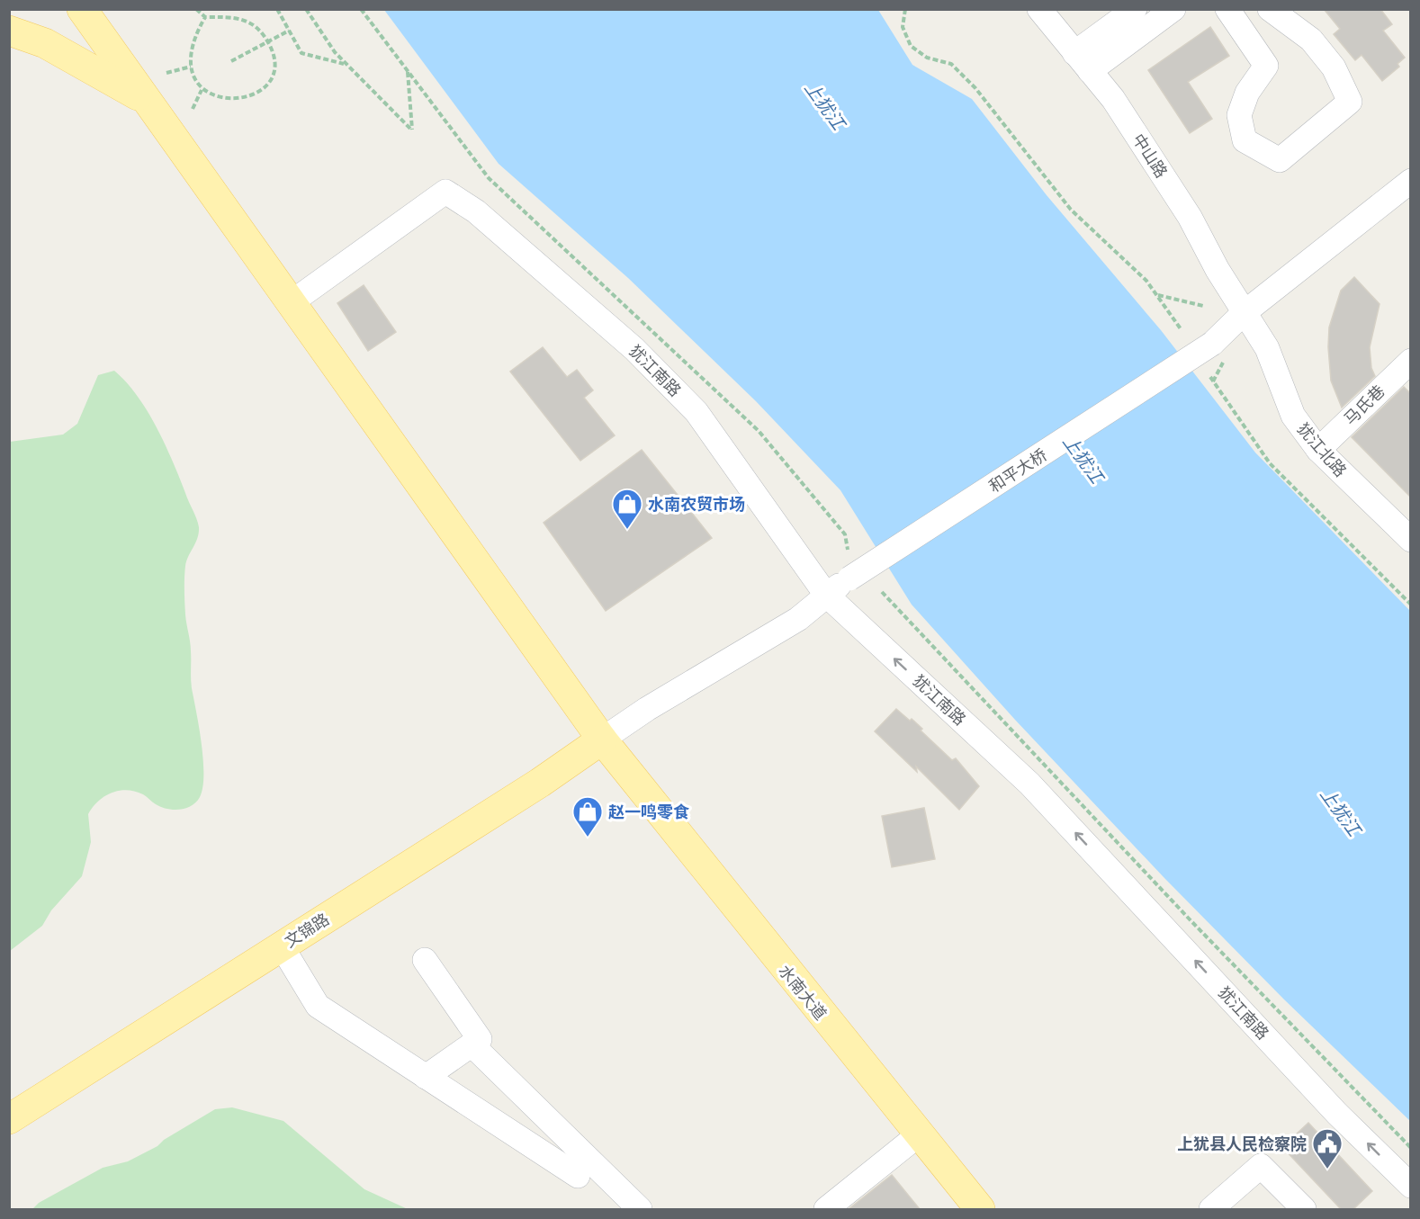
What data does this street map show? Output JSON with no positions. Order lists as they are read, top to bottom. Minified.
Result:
{"streets":{"main road":["文锦路","水南大道"],"street":["中山路","犹江南路","马氏巷","犹江北路","和平大桥"]},"crossings":[["中山路","犹江北路"],["中山路","和平大桥"],["犹江南路","和平大桥"],["犹江南路","水南大道"],["马氏巷","犹江北路"],["犹江北路","和平大桥"],["和平大桥","文锦路"],["和平大桥","水南大道"],["文锦路","水南大道"]],"one_way":["犹江南路"],"water":["上犹江"],"places":{"shop":["水南农贸市场","赵一鸣零食"],"public building":["上犹县人民检察院"]}}
